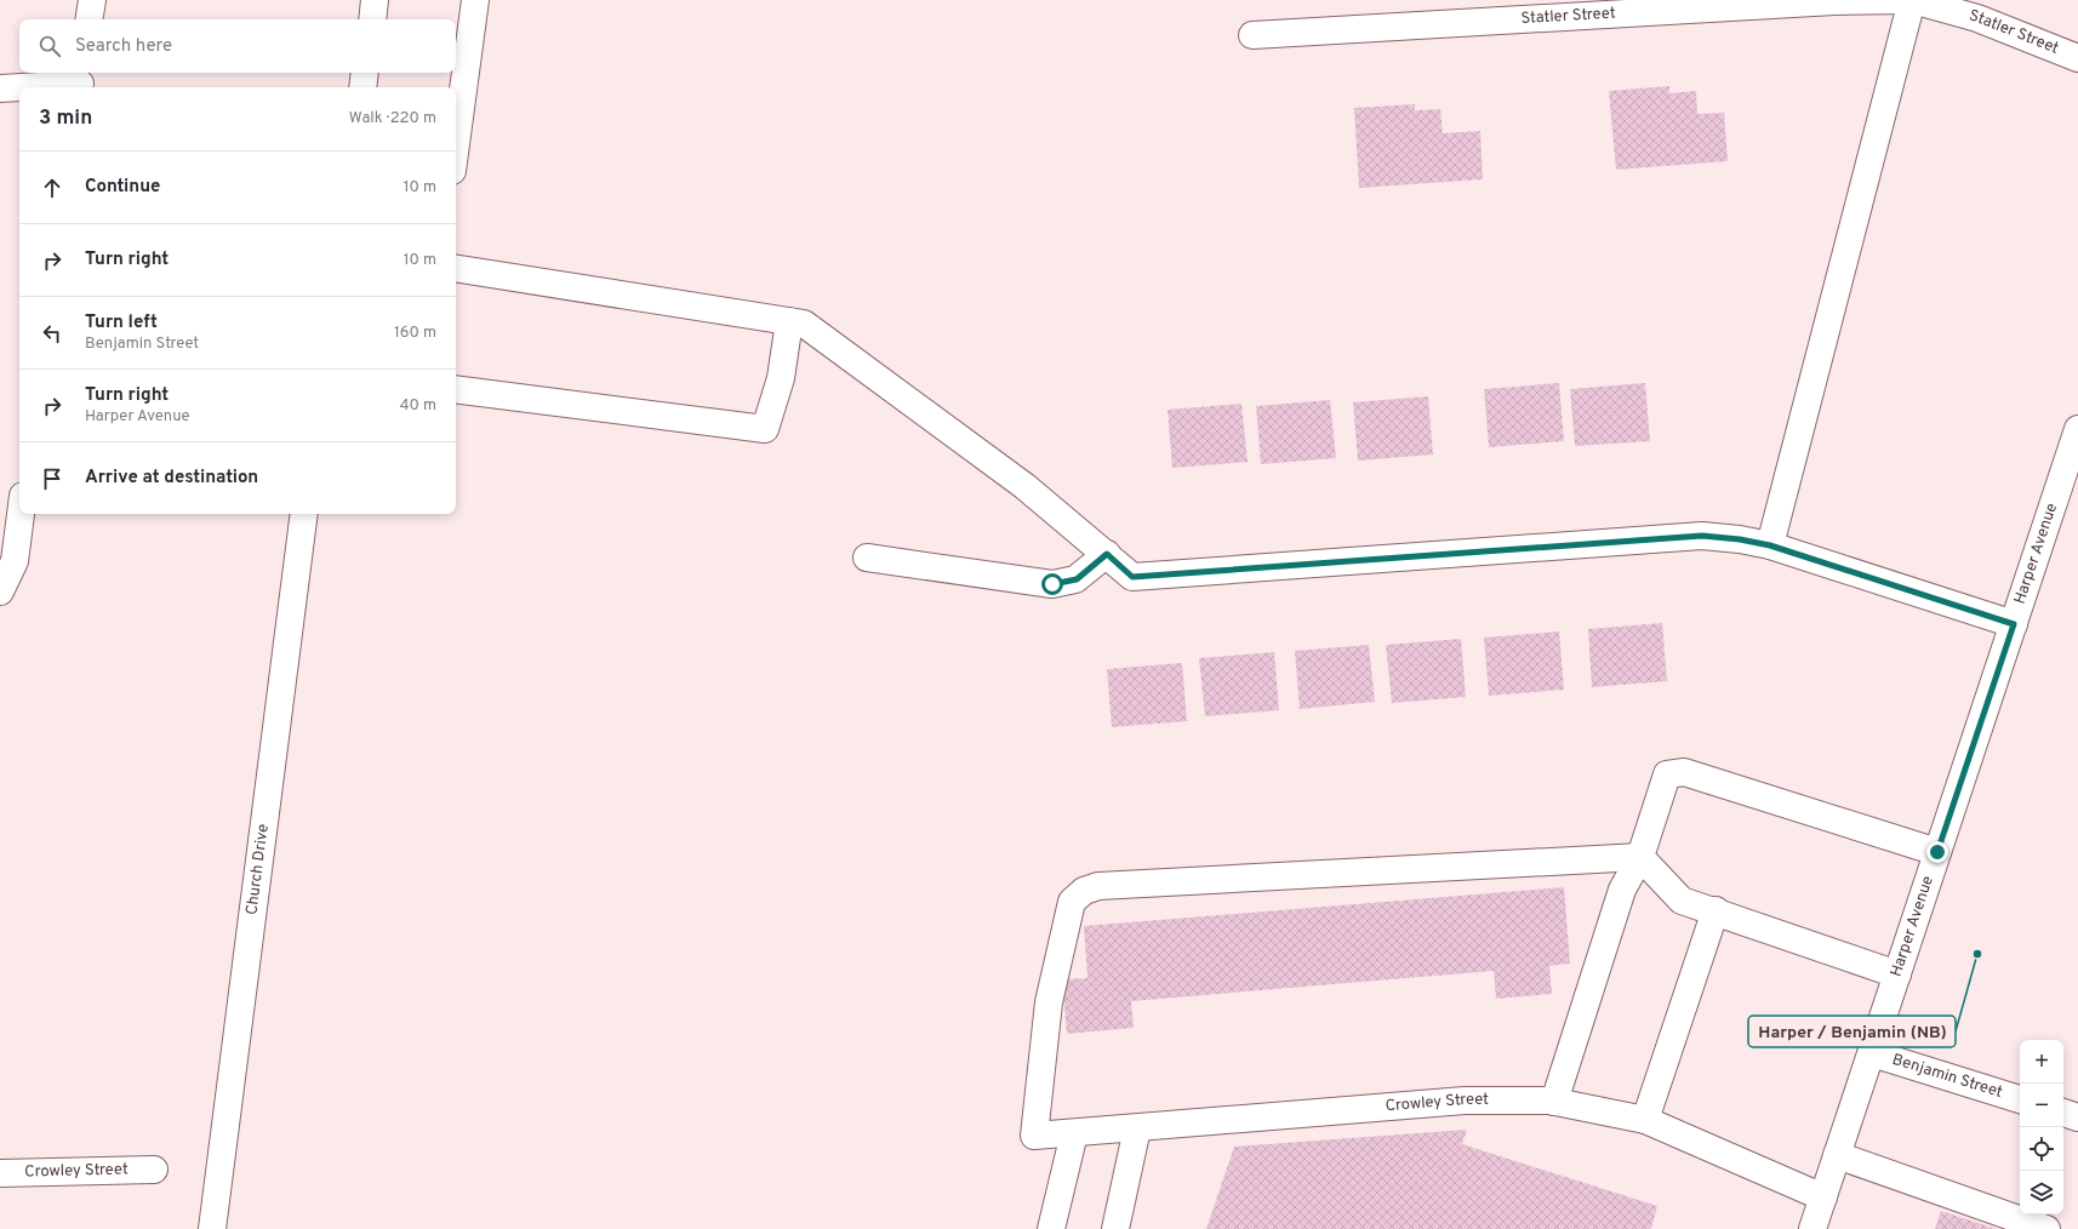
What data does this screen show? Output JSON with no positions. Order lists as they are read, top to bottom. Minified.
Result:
{"streets":{"street":["Statler Street","Harper Avenue","Church Drive","Benjamin Street","Crowley Street"]},"crossings":[["Harper Avenue","Benjamin Street"],["Harper Avenue","Crowley Street"]],"places":["Harper / Benjamin (NB)"],"page":{"search":"Search here","heading":["3 min","Walk · 220 m"],"list":[["Continue","10 m"],["Turn right","10 m"],["Turn left","Benjamin Street","160 m"],["Turn right","Harper Avenue","40 m"],"Arrive at destination"],"map_buttons":["+","−"]}}
